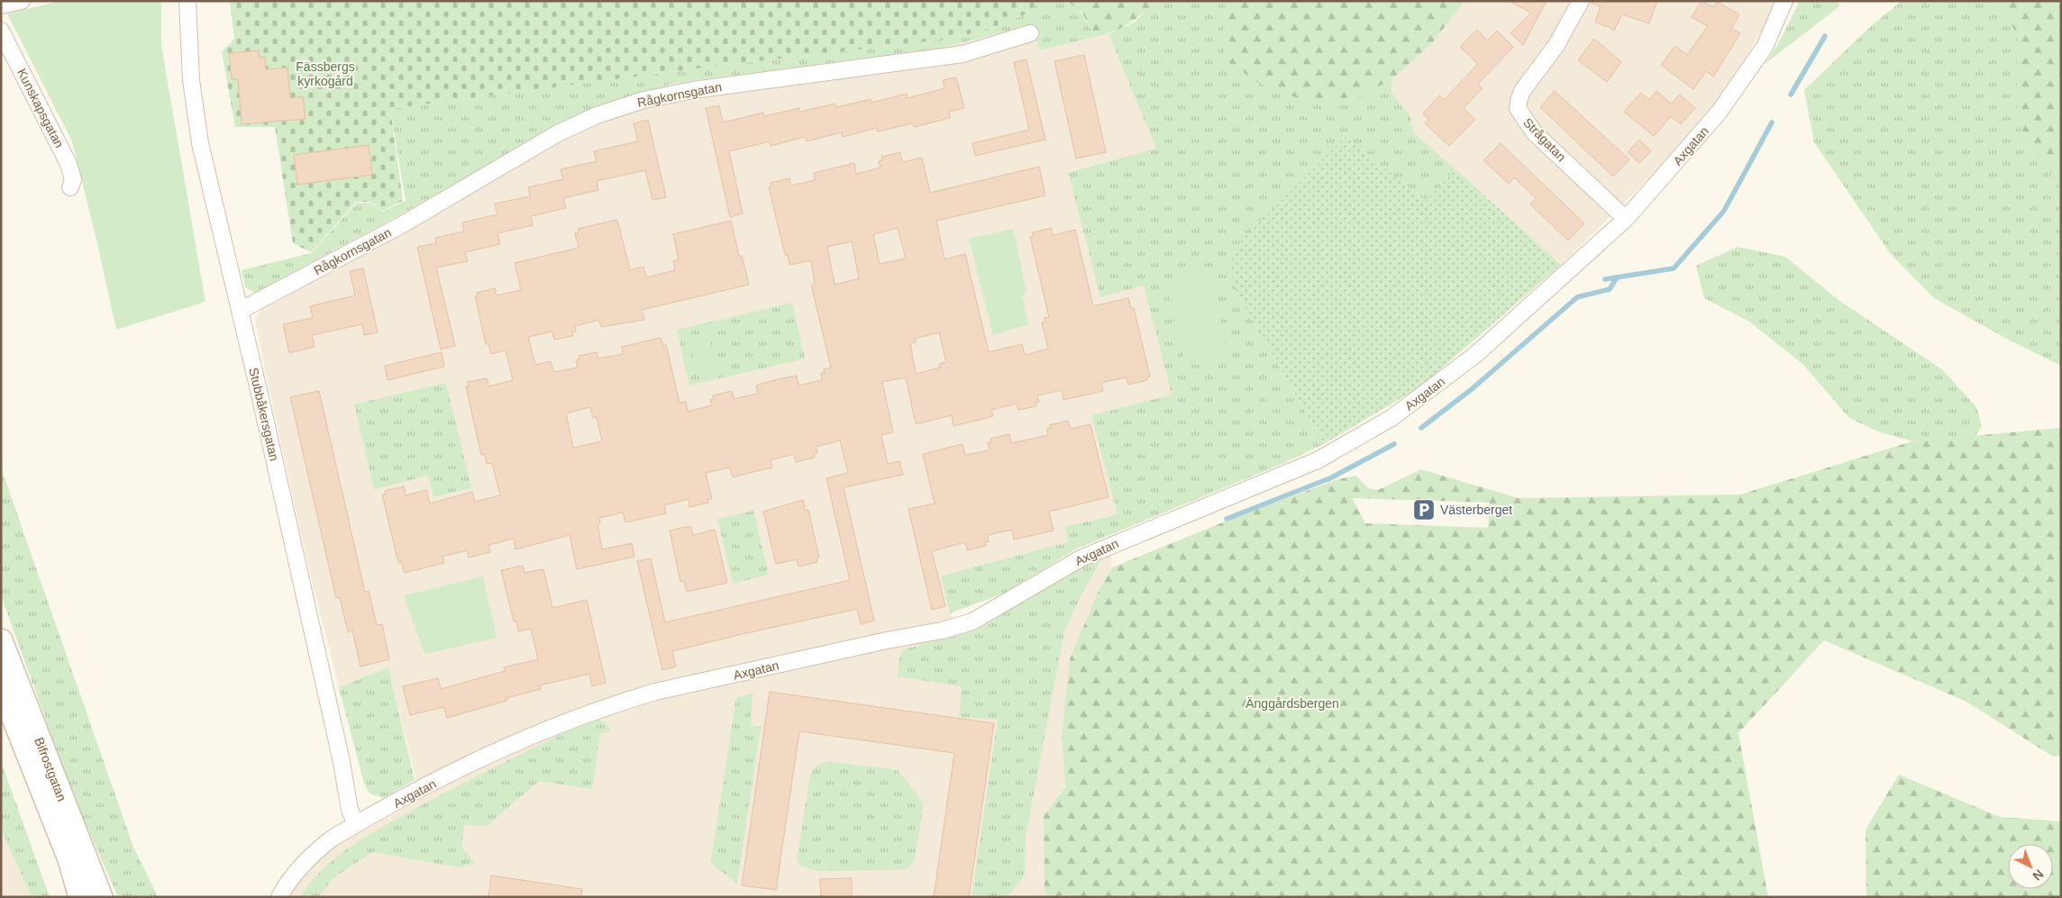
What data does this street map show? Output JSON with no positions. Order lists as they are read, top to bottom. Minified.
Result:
{"streets":{"main road":["Bifrostgatan"],"street":["Rågkornsgatan","Kunskapsgatan","Strågatan","Axgatan","Stubbåkersgatan"]},"crossings":[["Rågkornsgatan","Stubbåkersgatan"],["Strågatan","Axgatan"],["Axgatan","Stubbåkersgatan"]],"parks":["Fässbergs kyrkogård","Änggårdsbergen"],"places":{"parking":["Västerberget"]},"north":"bottom right"}
